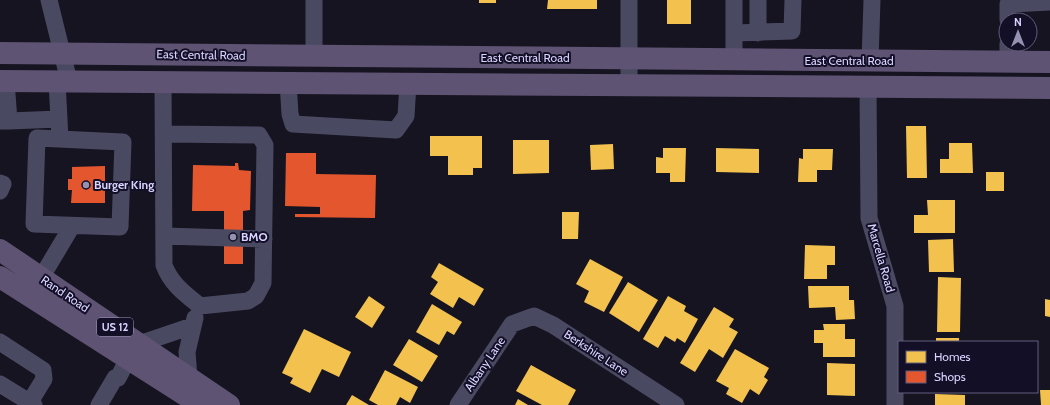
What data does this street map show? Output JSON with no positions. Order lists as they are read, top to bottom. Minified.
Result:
{"streets":{"main road":["East Central Road","Rand Road","US 12"],"street":["Marcella Road","Berkshire Lane","Albany Lane"]},"crossings":[["East Central Road","Marcella Road"],["Berkshire Lane","Albany Lane"]],"places":["Burger King","BMO"],"legend":["Homes","Shops"],"north":"top"}
